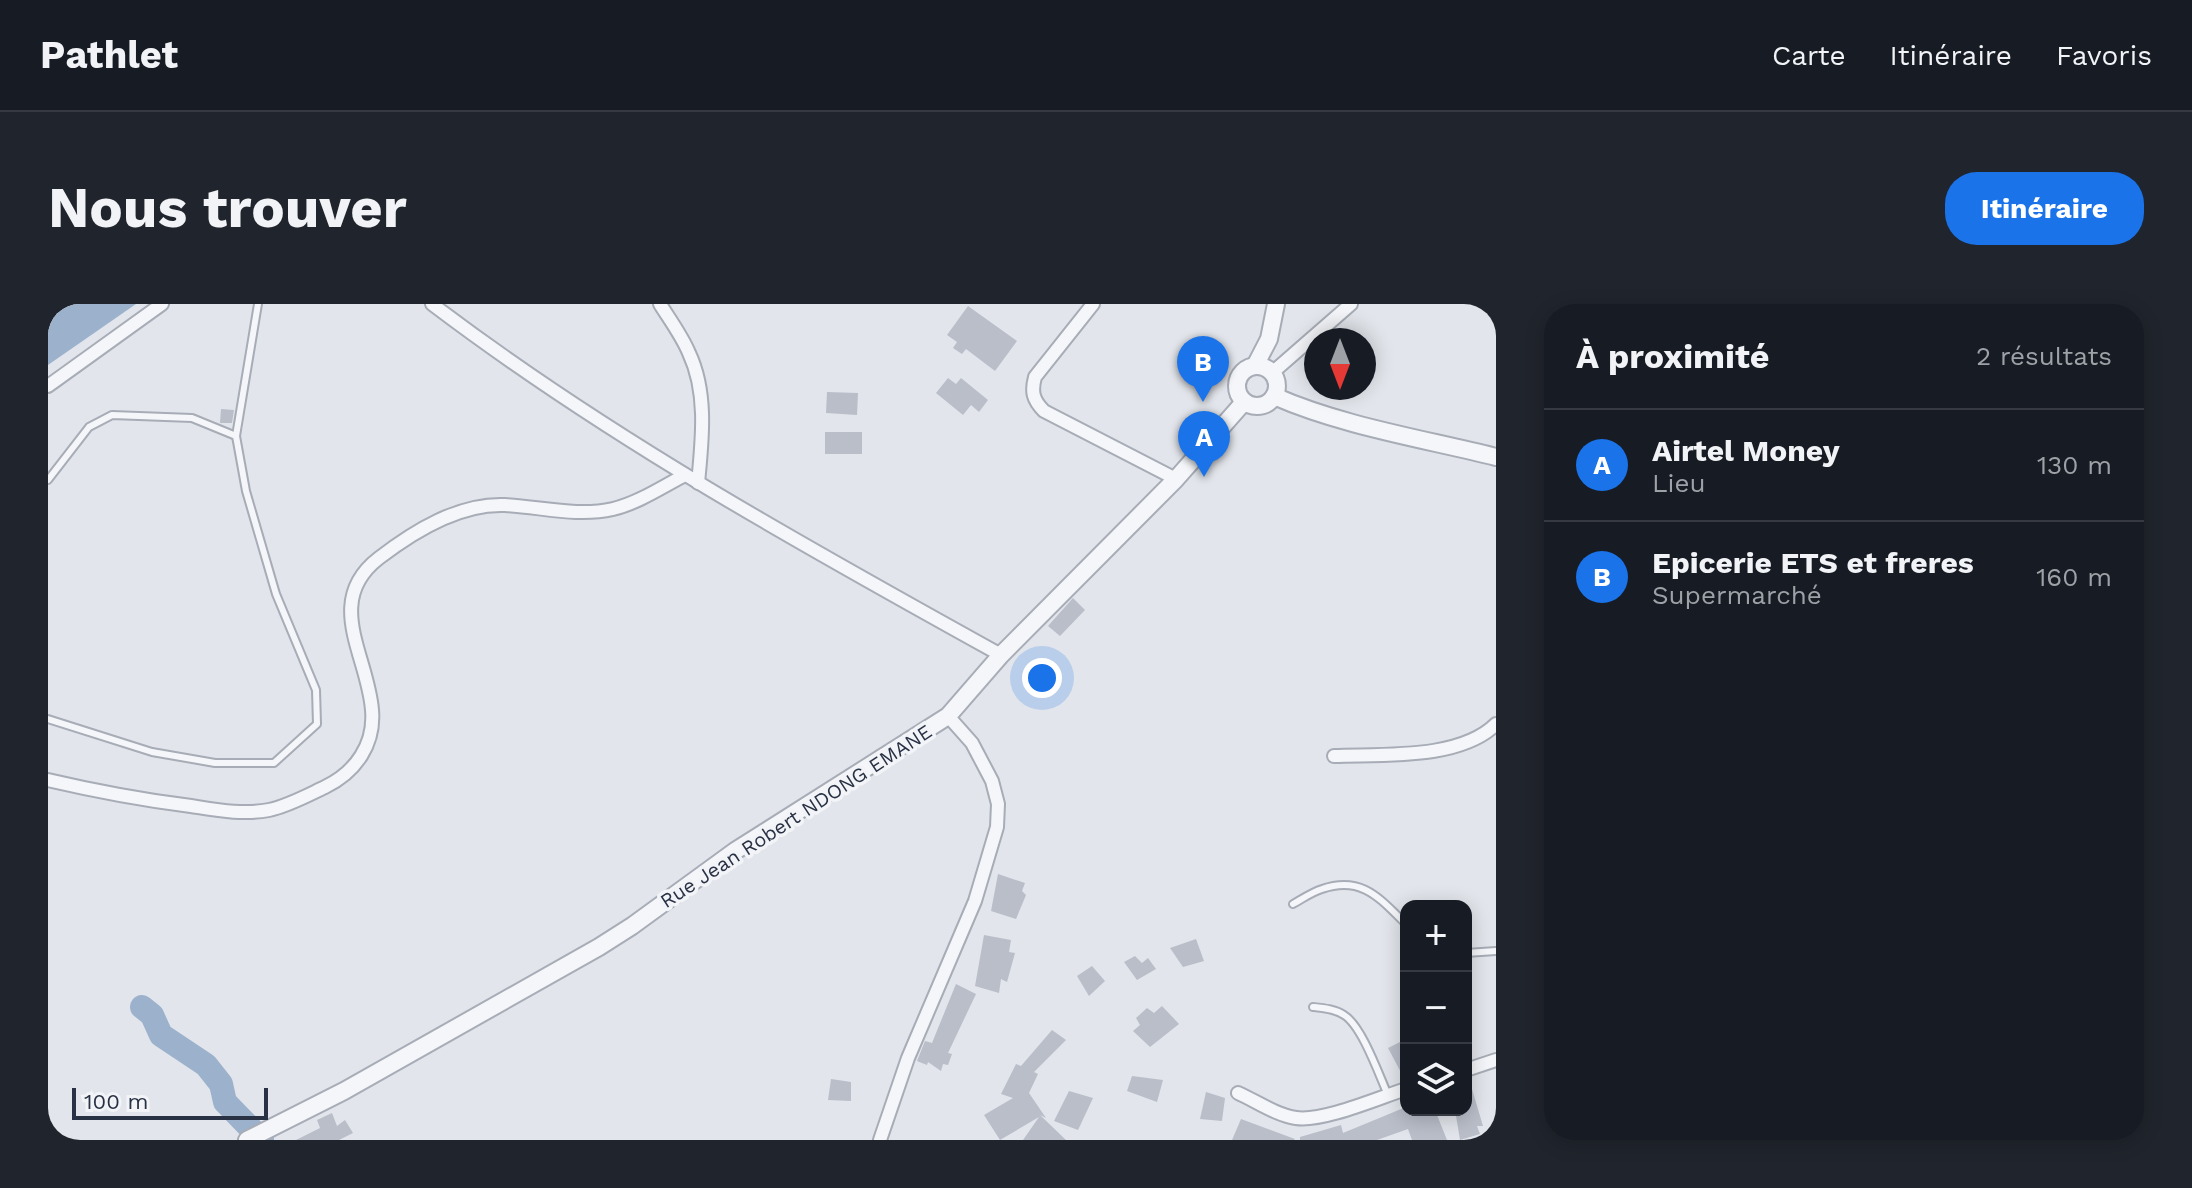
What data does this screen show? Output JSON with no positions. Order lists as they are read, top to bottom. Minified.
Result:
{"streets":{"street":["Rue Jean Robert NDONG EMANE"]},"scale_bar":"100 m","north":"bottom","page":{"header":"Pathlet","nav":["Carte","Itinéraire","Favoris"],"buttons":"Itinéraire","title":"Nous trouver","heading":["À proximité","2 résultats"],"pins":["B","A"],"list":[{"mark":"A","name":"Airtel Money","note":"Lieu","value":"130 m"},{"mark":"B","name":"Epicerie ETS et freres","note":"Supermarché","value":"160 m"}],"map_buttons":["+","−"],"scale":"100 m"}}
